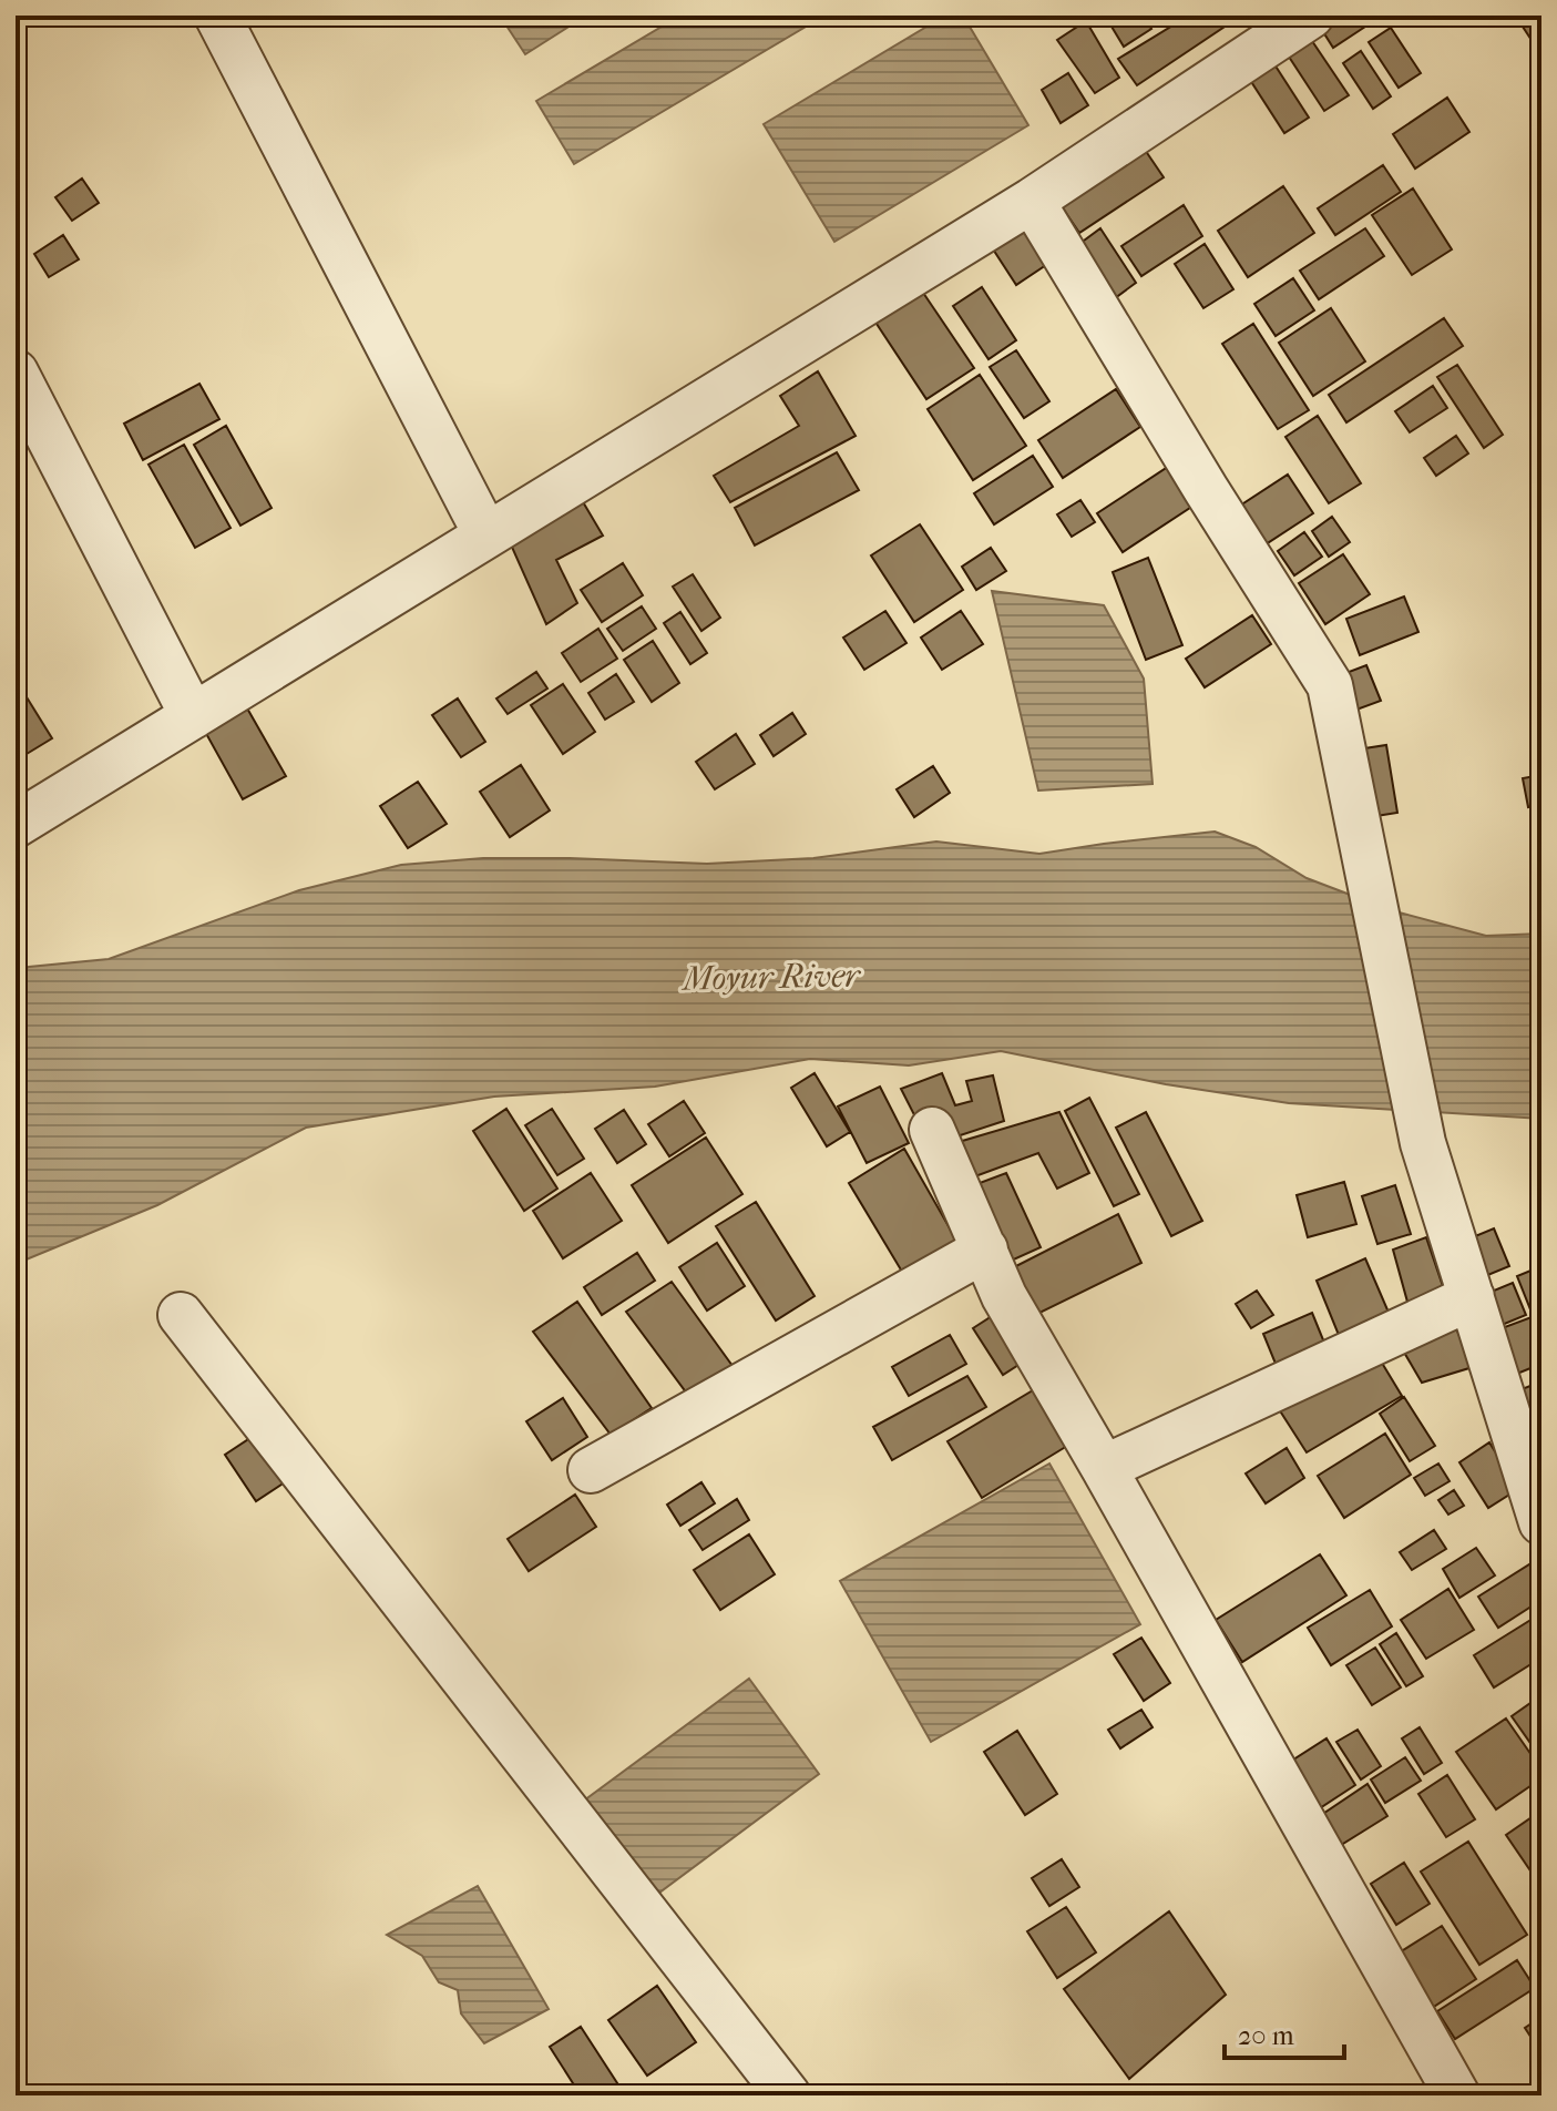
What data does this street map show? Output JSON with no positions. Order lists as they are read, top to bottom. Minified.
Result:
{"water":["Moyur River"],"scale_bar":"20 m"}
